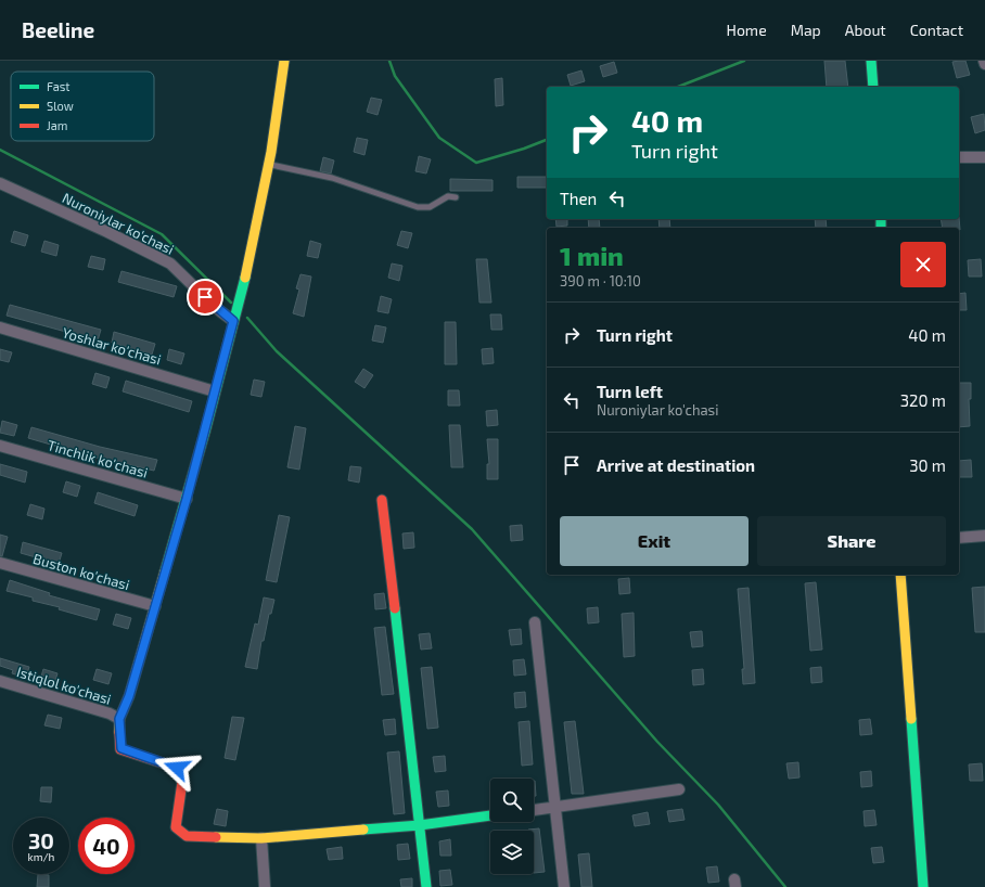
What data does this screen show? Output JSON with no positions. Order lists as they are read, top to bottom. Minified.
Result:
{"streets":{"street":["Nuroniylar ko'chasi","Yoshlar ko'chasi","Tinchlik ko'chasi","Buston ko'chasi","Istiqlol ko'chasi"]},"legend":["Fast","Slow","Jam"],"page":{"header":"Beeline","nav":["Home","Map","About","Contact"],"turn":["40 m","Turn right"],"then":"Then","heading":["1 min","390 m · 10:10"],"list":[{"name":"Turn right","value":"40 m"},{"name":"Turn left","note":"Nuroniylar ko'chasi","value":"320 m"},{"name":"Arrive at destination","value":"30 m"}],"buttons":["Exit","Share"],"speed":"30 km/h","limit":"40"}}
